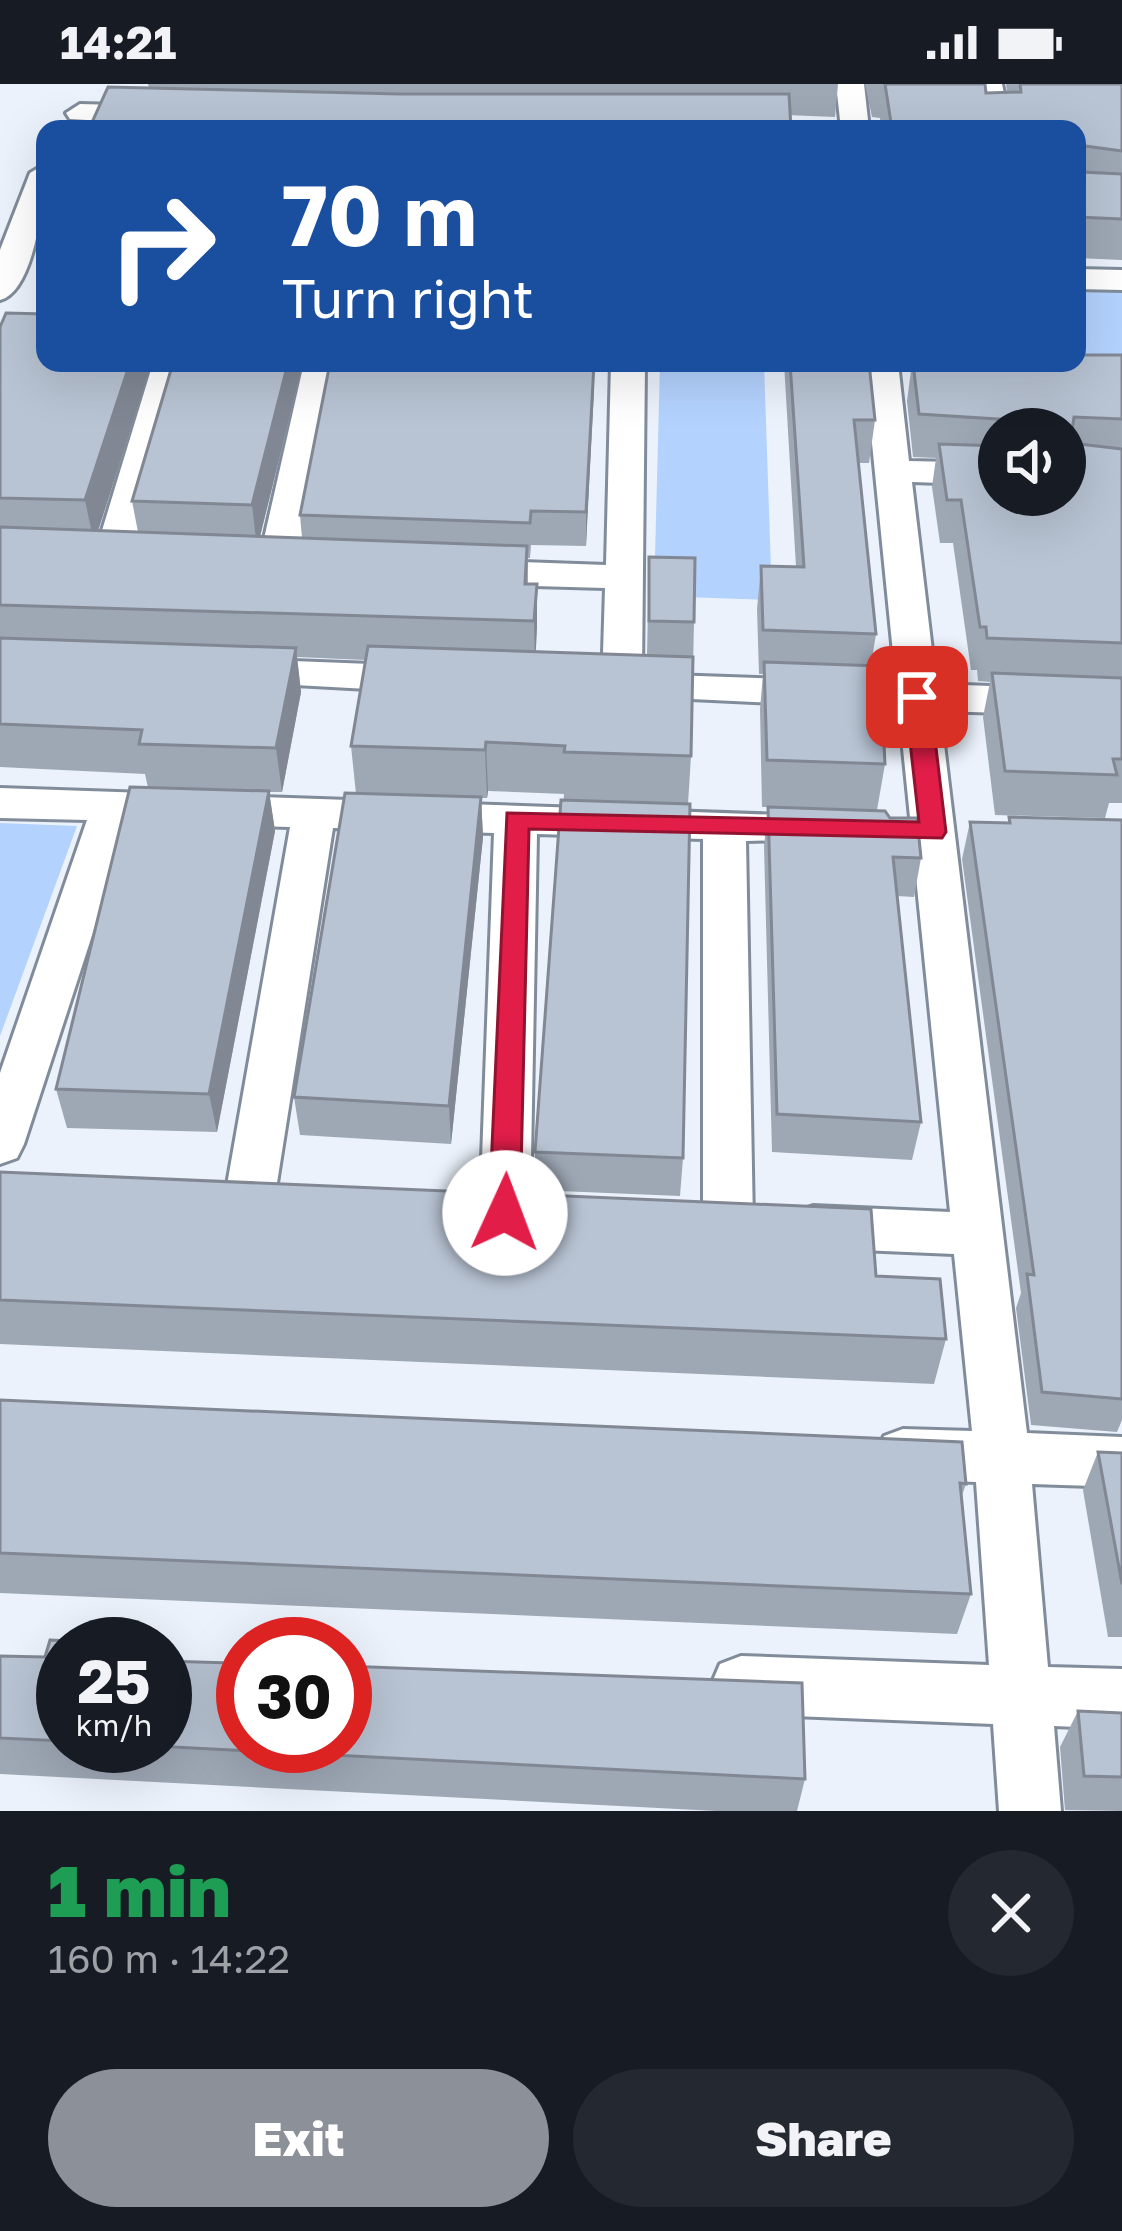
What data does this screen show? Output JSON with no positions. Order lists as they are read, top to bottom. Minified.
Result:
{"page":{"status":"14:21","turn":["70 m","Turn right"],"speed":"25 km/h","limit":"30","heading":["1 min","160 m · 14:22"],"buttons":["Exit","Share"]}}
